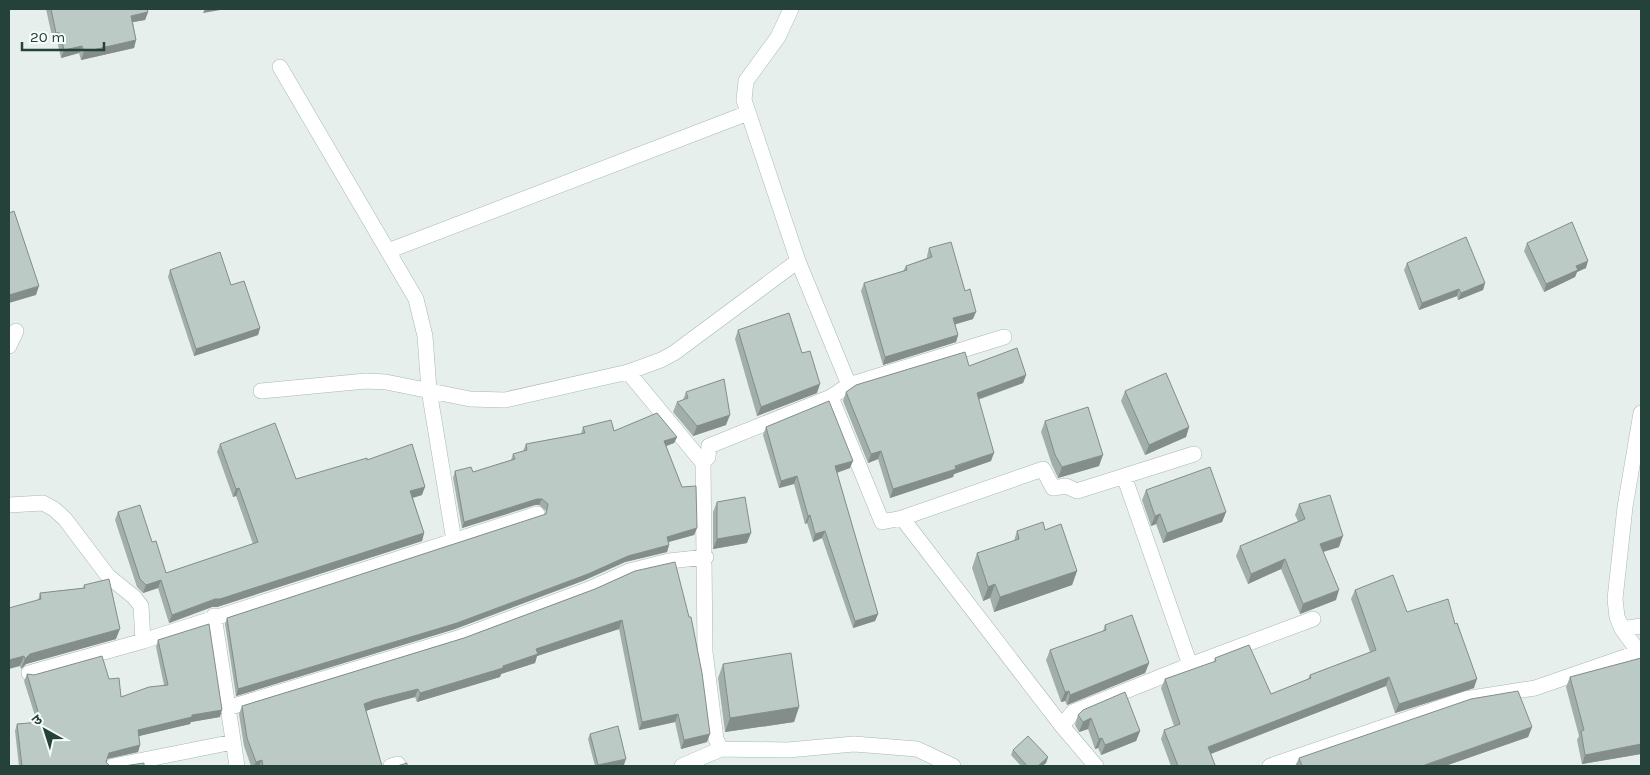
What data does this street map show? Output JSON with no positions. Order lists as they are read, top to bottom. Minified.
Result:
{"scale_bar":"20 m","north":"top left"}
